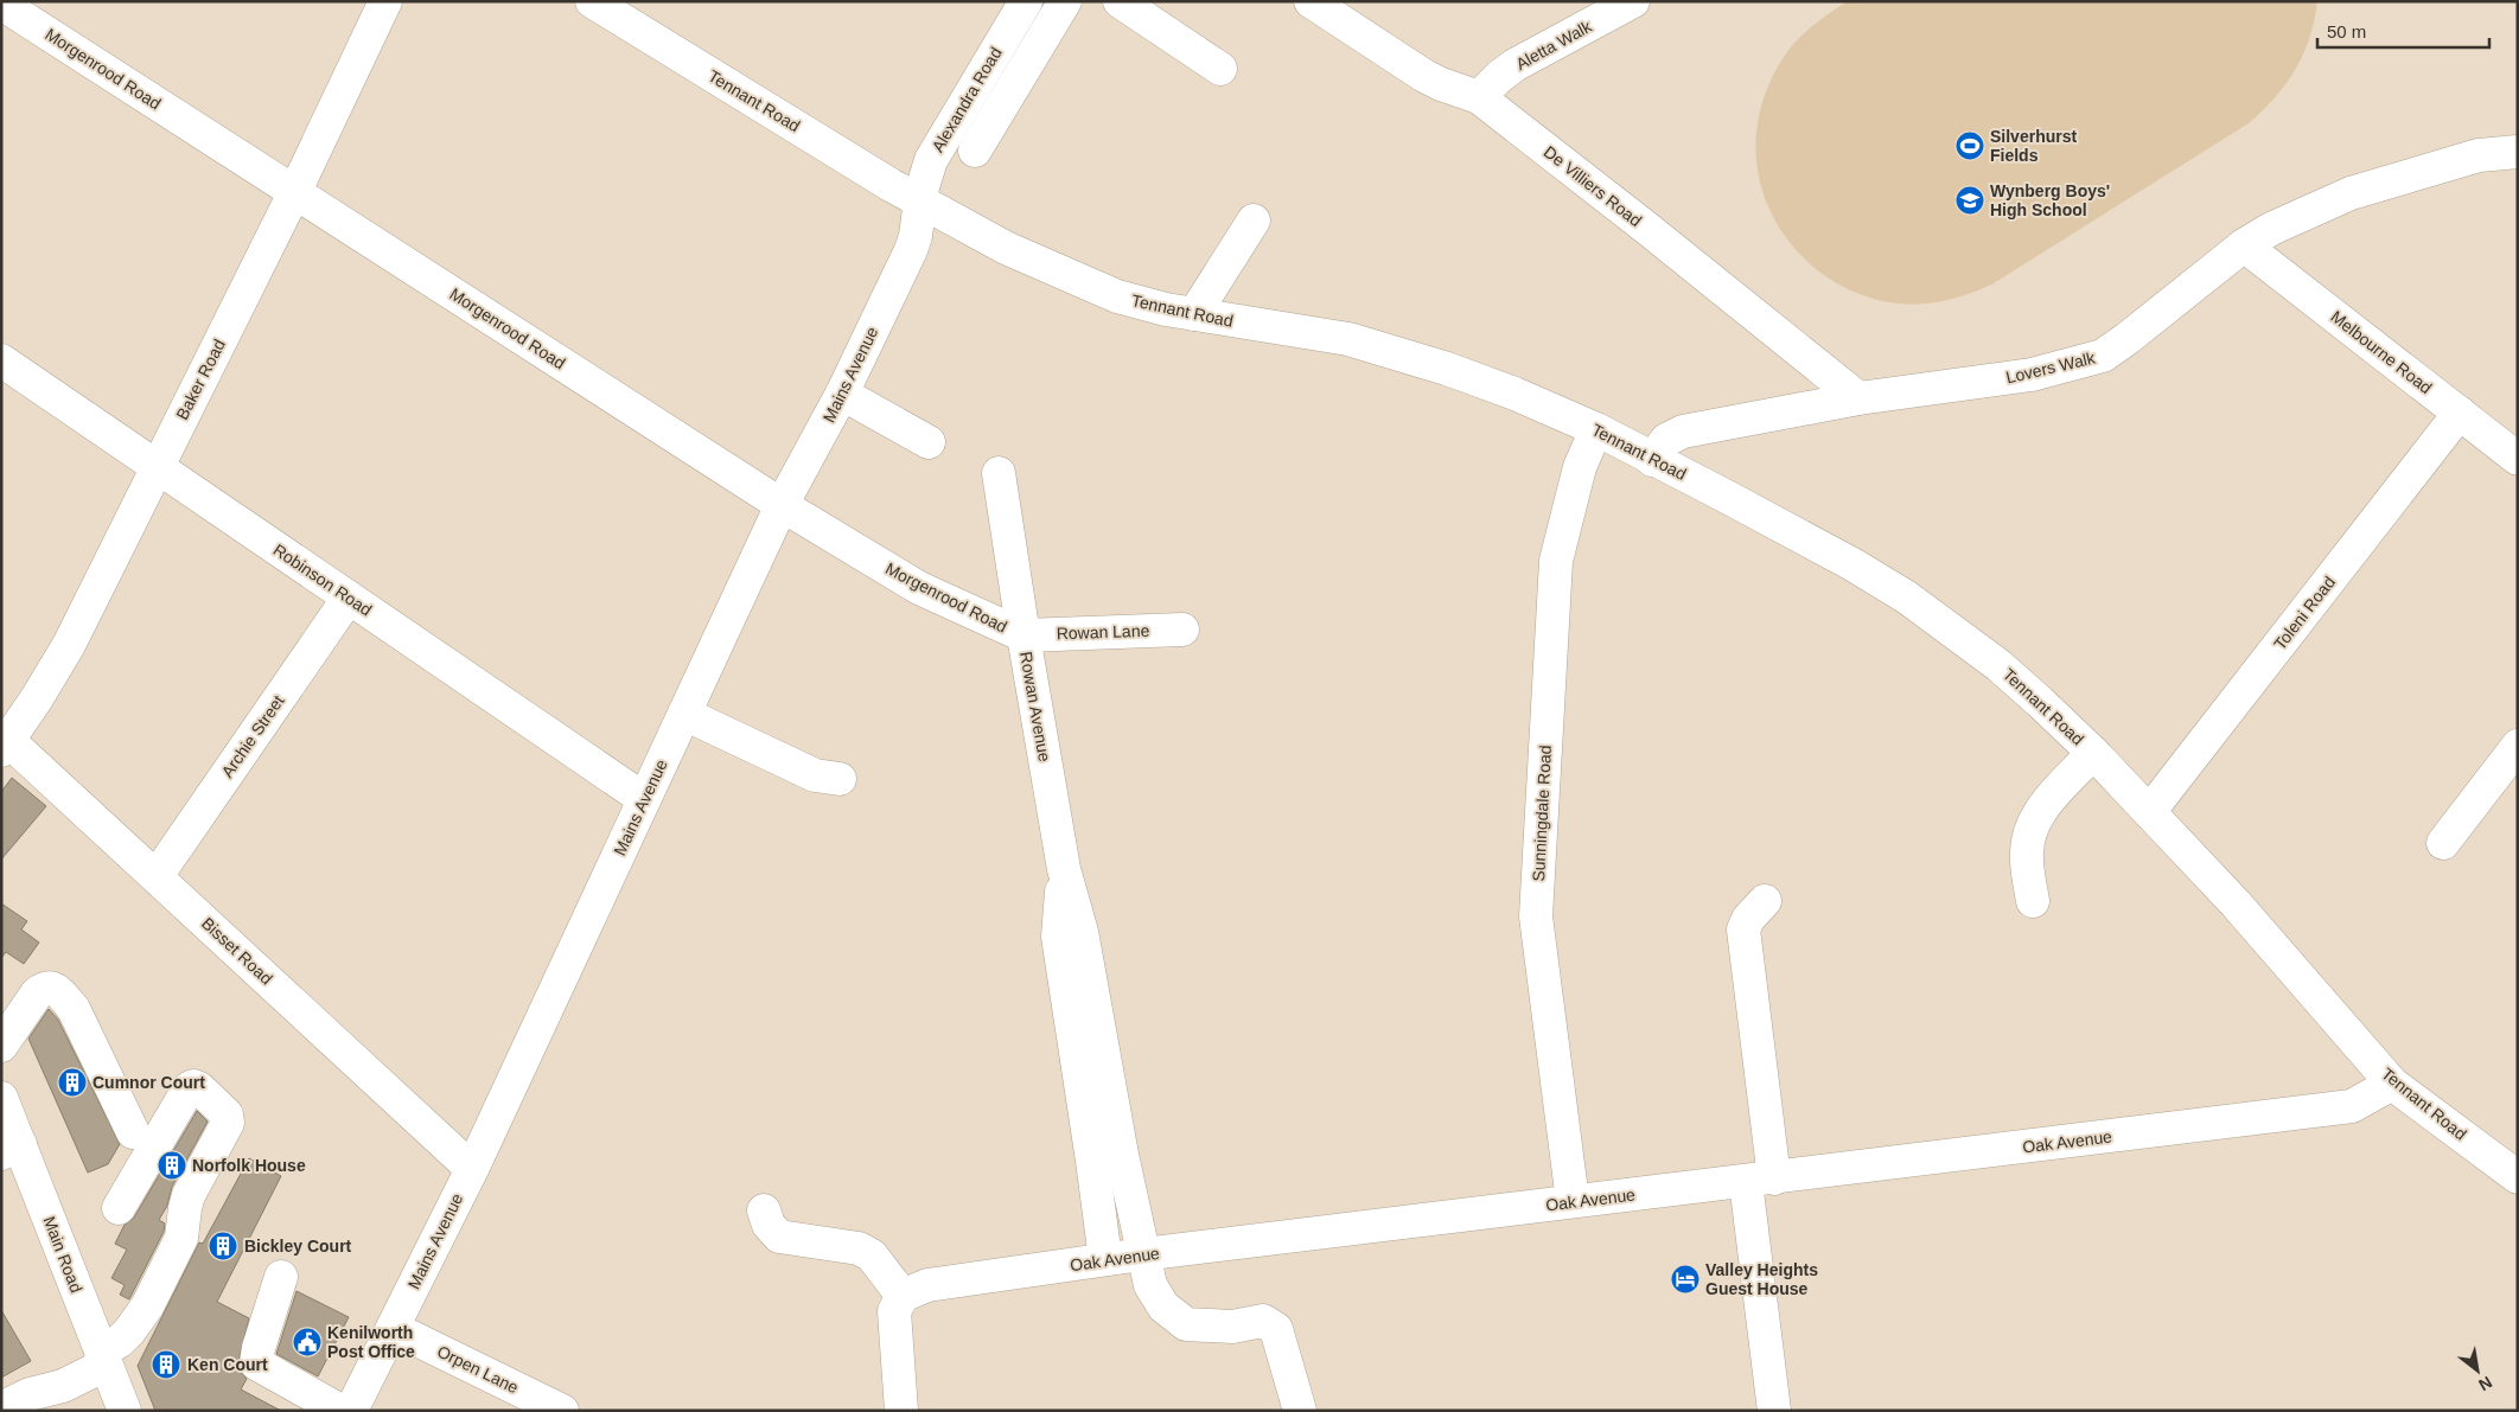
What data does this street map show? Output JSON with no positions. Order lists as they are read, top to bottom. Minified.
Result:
{"streets":{"street":["Aletta Walk","Morgenrood Road","Alexandra Road","Tennant Road","De Villiers Road","Melbourne Road","Lovers Walk","Mains Avenue","Baker Road","Robinson Road","Toleni Road","Rowan Lane","Rowan Avenue","Archie Street","Sunningdale Road","Bisset Road","Oak Avenue","Main Road","Orpen Lane"]},"crossings":[["Aletta Walk","De Villiers Road"],["Morgenrood Road","Mains Avenue"],["Morgenrood Road","Baker Road"],["Morgenrood Road","Rowan Lane"],["Morgenrood Road","Rowan Avenue"],["Alexandra Road","Tennant Road"],["Alexandra Road","Mains Avenue"],["Tennant Road","Lovers Walk"],["Tennant Road","Mains Avenue"],["Tennant Road","Toleni Road"],["Tennant Road","Sunningdale Road"],["Tennant Road","Oak Avenue"],["De Villiers Road","Lovers Walk"],["Melbourne Road","Lovers Walk"],["Melbourne Road","Toleni Road"],["Mains Avenue","Robinson Road"],["Mains Avenue","Bisset Road"],["Mains Avenue","Orpen Lane"],["Baker Road","Robinson Road"],["Baker Road","Bisset Road"],["Robinson Road","Archie Street"],["Rowan Lane","Rowan Avenue"],["Rowan Avenue","Oak Avenue"],["Archie Street","Bisset Road"],["Sunningdale Road","Oak Avenue"]],"places":{"sports":["Silverhurst Fields"],"school or university":["Wynberg Boys' High School"],"building":["Cumnor Court","Norfolk House","Bickley Court","Ken Court"],"hotel":["Valley Heights Guest House"],"public building":["Kenilworth Post Office"]},"scale_bar":"50 m","north":"bottom right"}
